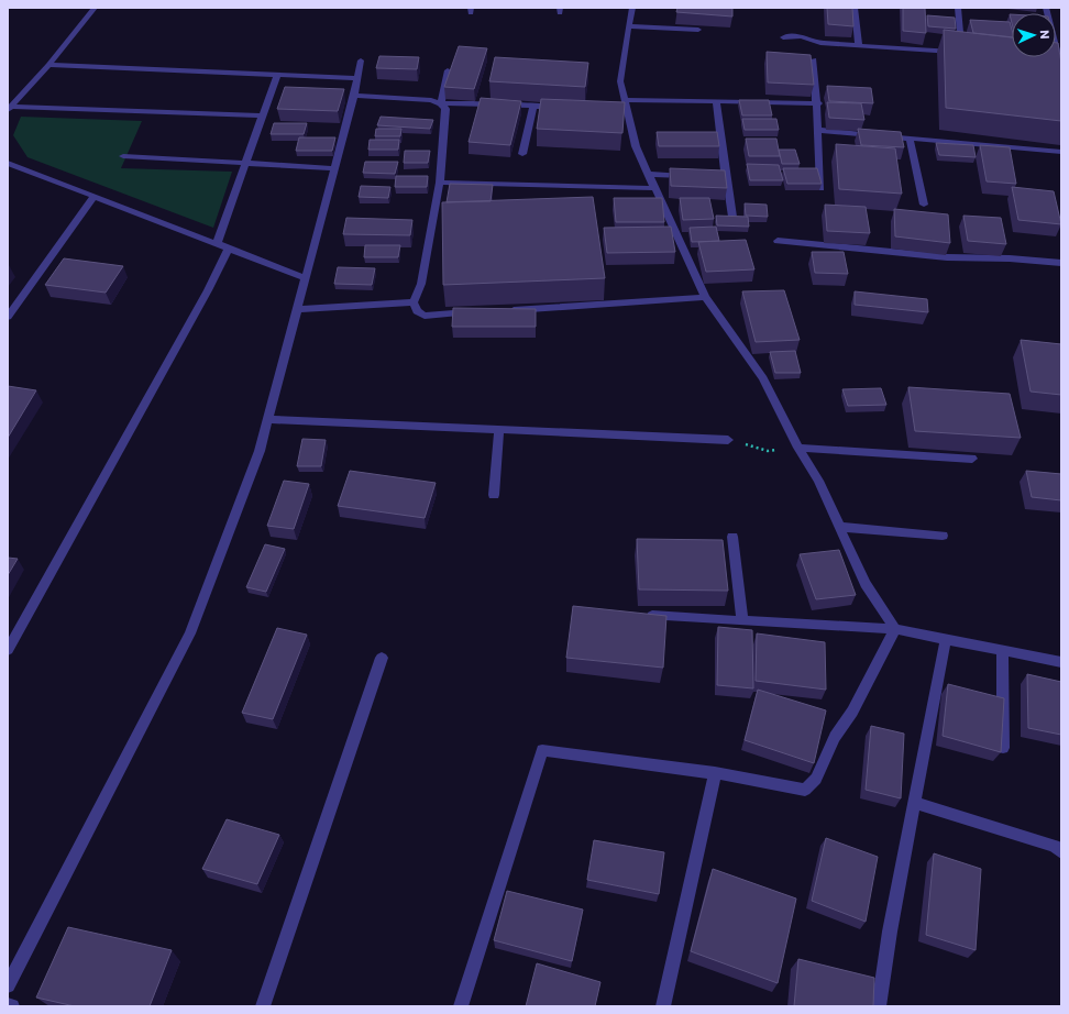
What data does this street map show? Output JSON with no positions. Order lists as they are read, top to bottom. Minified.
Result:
{"north":"right"}
